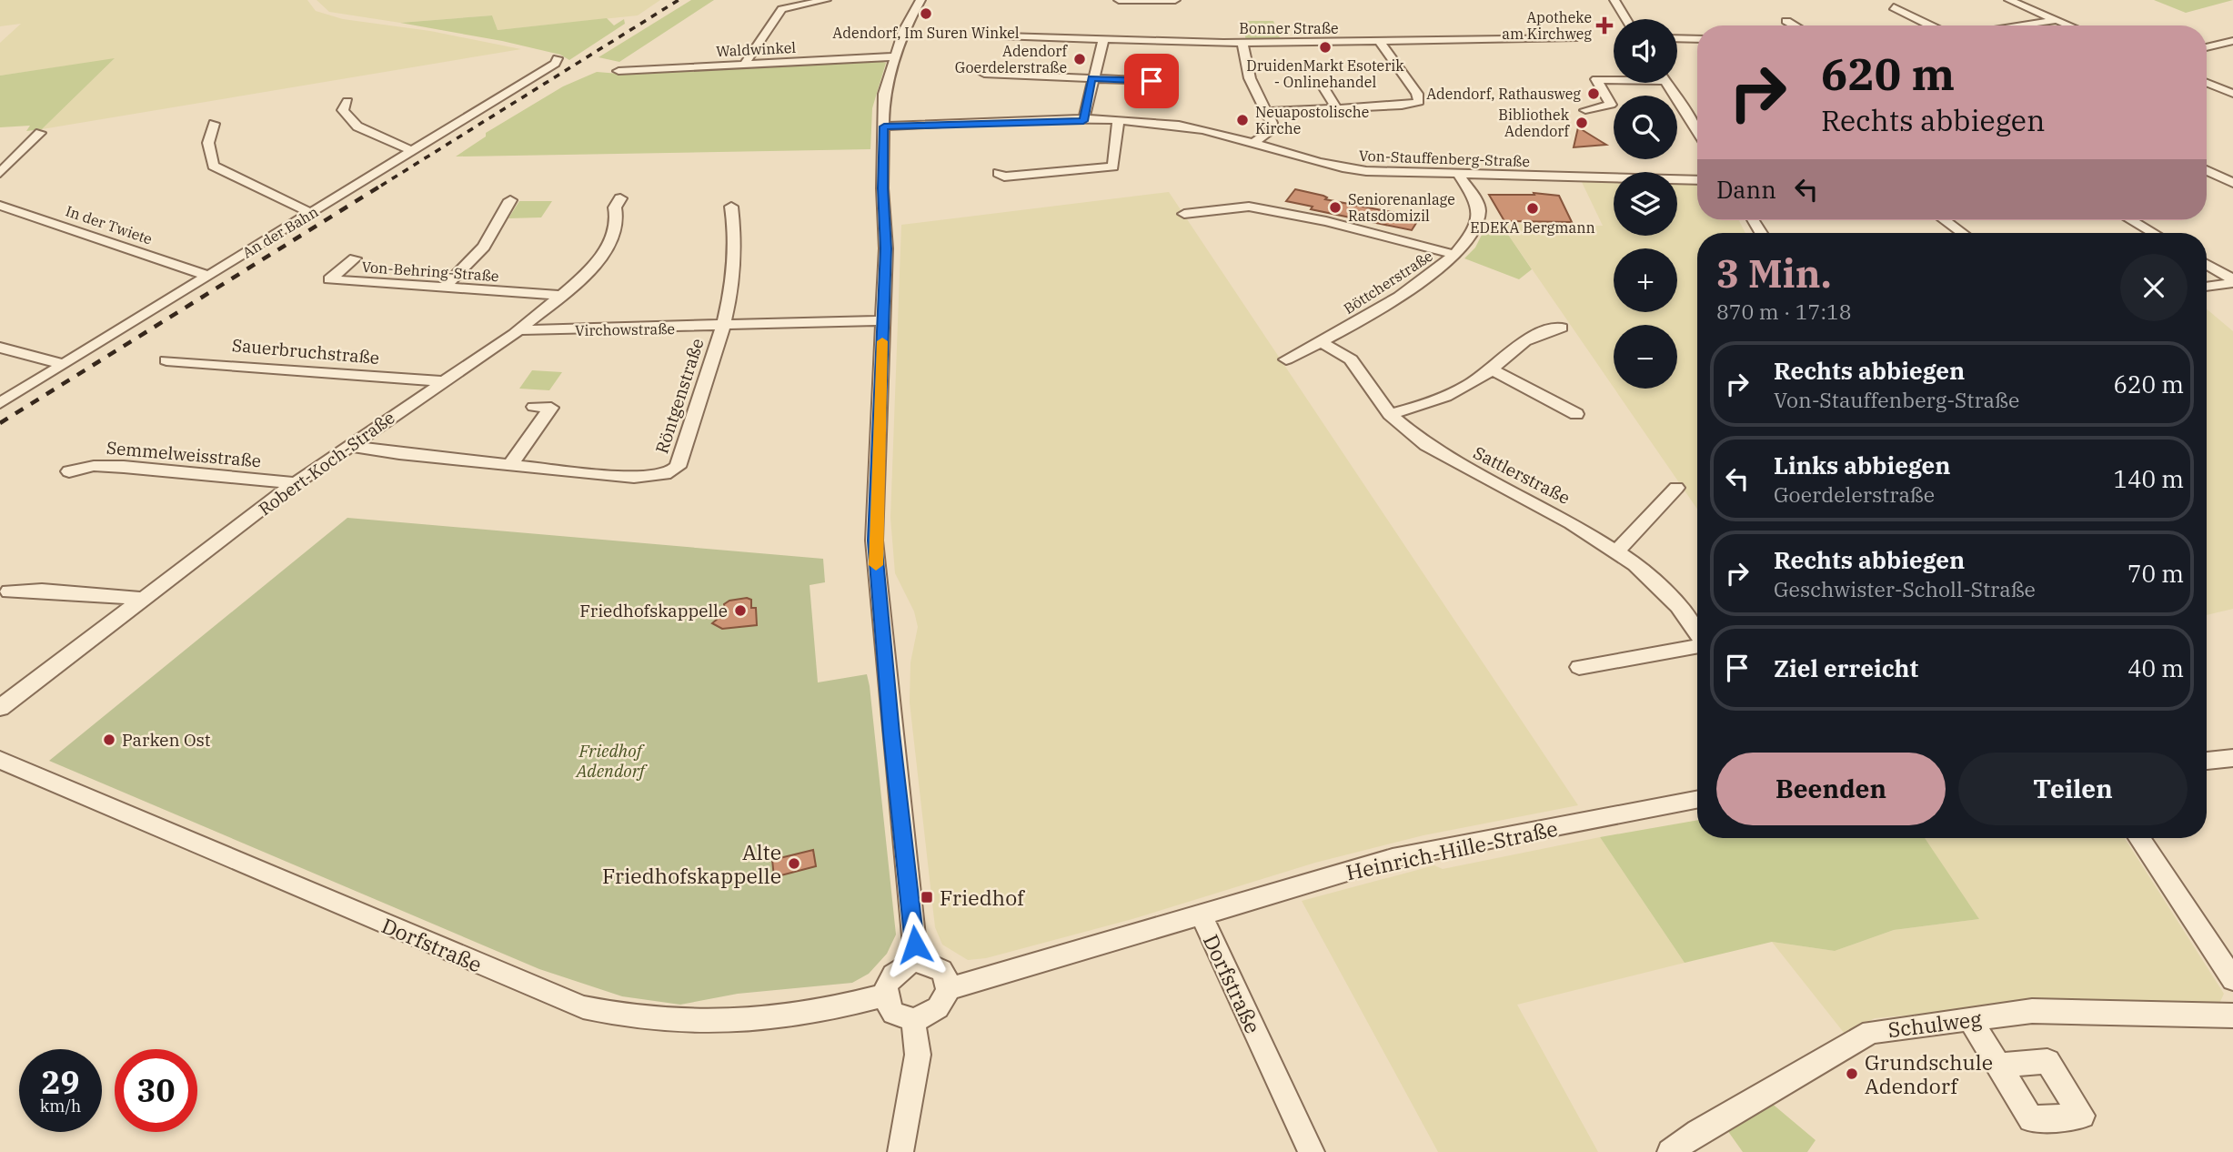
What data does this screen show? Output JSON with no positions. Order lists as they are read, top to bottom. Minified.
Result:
{"streets":{"street":["Bonner Straße","Waldwinkel","Von-Stauffenberg-Straße","In der Twiete","An der Bahn","Von-Behring-Straße","Böttcherstraße","Virchowstraße","Sauerbruchstraße","Röntgenstraße","Semmelweisstraße","Robert-Koch-Straße","Sattlerstraße","Heinrich-Hille-Straße","Dorfstraße","Schulweg"]},"crossings":[["Von-Stauffenberg-Straße","Böttcherstraße"],["In der Twiete","An der Bahn"],["Von-Behring-Straße","Robert-Koch-Straße"],["Böttcherstraße","Sattlerstraße"],["Virchowstraße","Röntgenstraße"],["Virchowstraße","Robert-Koch-Straße"],["Sauerbruchstraße","Robert-Koch-Straße"],["Röntgenstraße","Robert-Koch-Straße"],["Semmelweisstraße","Robert-Koch-Straße"],["Heinrich-Hille-Straße","Dorfstraße"]],"parks":["Friedhof Adendorf"],"places":{"other":["Adendorf, Im Suren Winkel","DruidenMarkt Esoterik - Onlinehandel","Adendorf Goerdelerstraße","Adendorf, Rathausweg","Neuapostolische Kirche","Bibliothek Adendorf","Seniorenanlage Ratsdomizil","EDEKA Bergmann","Friedhofskappelle","Parken Ost","Alte Friedhofskappelle","Grundschule Adendorf"],"health":["Apotheke am Kirchweg"],"transit":["Friedhof"]},"page":{"map_buttons":["+","−"],"turn":["620 m","Rechts abbiegen"],"then":"Dann","heading":["3 Min.","870 m · 17:18"],"list":[{"name":"Rechts abbiegen","note":"Von-Stauffenberg-Straße","value":"620 m"},{"name":"Links abbiegen","note":"Goerdelerstraße","value":"140 m"},{"name":"Rechts abbiegen","note":"Geschwister-Scholl-Straße","value":"70 m"},{"name":"Ziel erreicht","value":"40 m"}],"buttons":["Beenden","Teilen"],"speed":"29 km/h","limit":"30"}}
